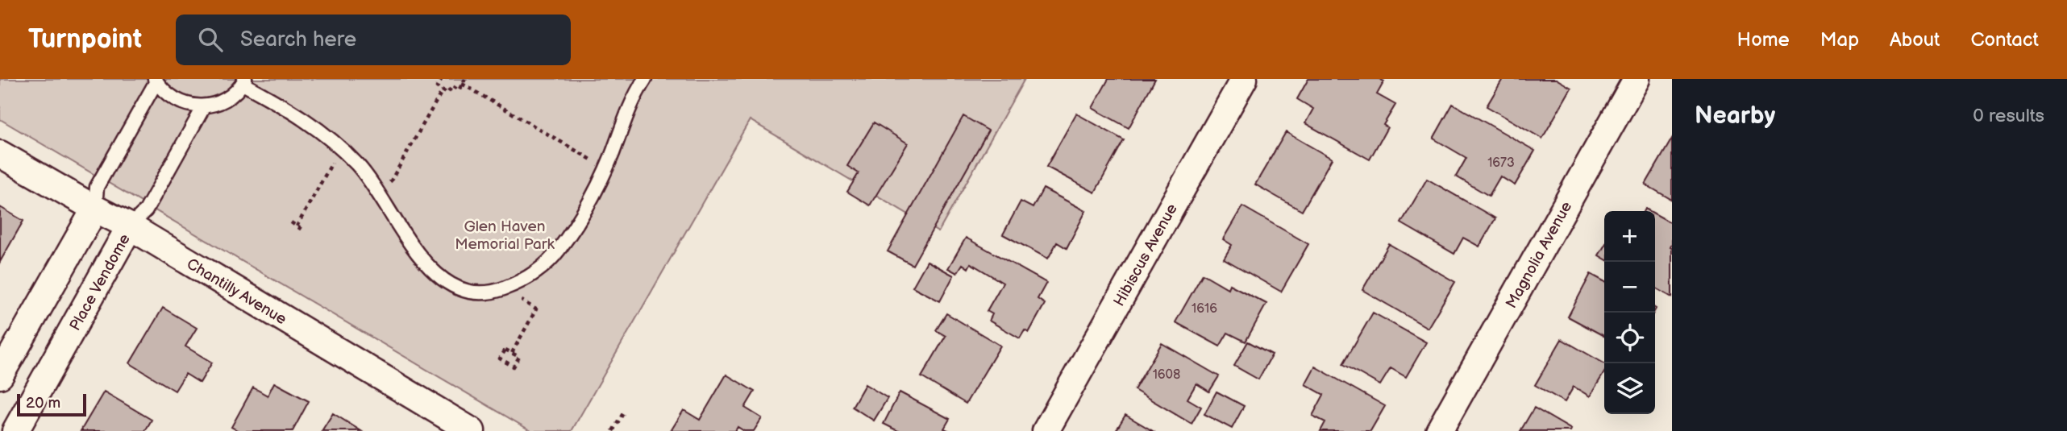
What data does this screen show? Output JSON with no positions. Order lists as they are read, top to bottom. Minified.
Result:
{"streets":{"street":["Hibiscus Avenue","Magnolia Avenue","Place Vendome","Chantilly Avenue"]},"crossings":[["Place Vendome","Chantilly Avenue"]],"parks":["Glen Haven Memorial Park"],"house_numbers":["1673","1616","1608"],"scale_bar":"20 m","page":{"header":"Turnpoint","search":"Search here","nav":["Home","Map","About","Contact"],"heading":["Nearby","0 results"],"map_buttons":["+","−"],"scale":"20 m"}}
